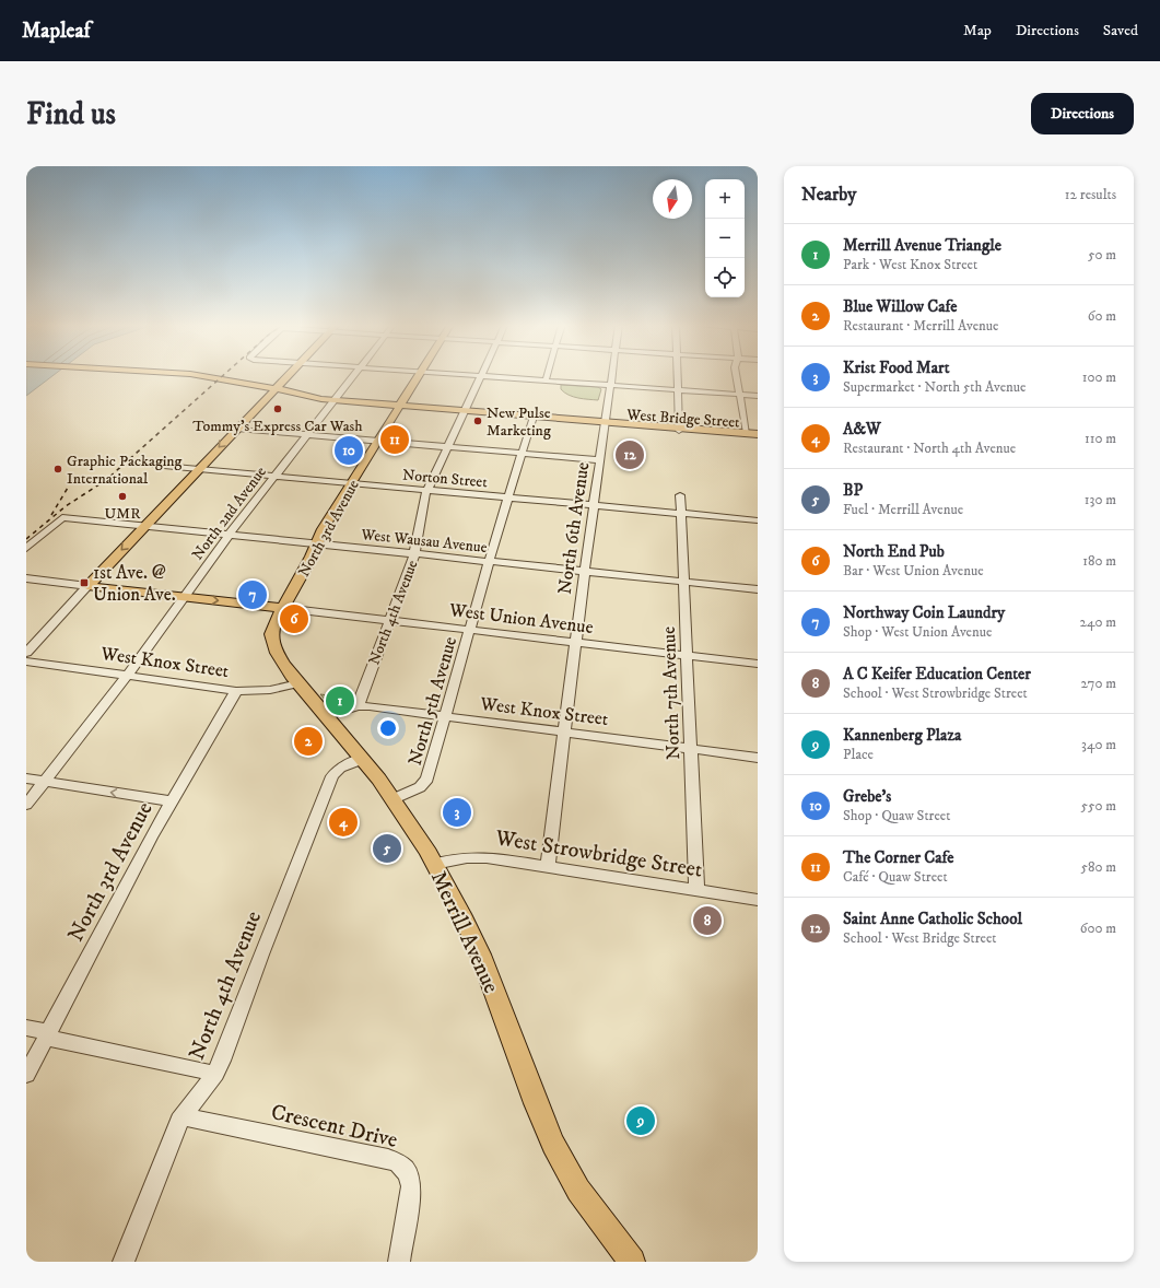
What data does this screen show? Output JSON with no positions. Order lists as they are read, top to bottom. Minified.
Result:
{"streets":{"main road":["West Bridge Street","North 3rd Avenue","Merrill Avenue"],"street":["Norton Street","North 2nd Avenue","North 6th Avenue","West Wausau Avenue","North 4th Avenue","West Union Avenue","West Knox Street","North 7th Avenue","North 5th Avenue","West Strowbridge Street","Crescent Drive"]},"crossings":[["West Bridge Street","North 2nd Avenue"],["West Bridge Street","North 3rd Avenue"],["West Bridge Street","North 6th Avenue"],["West Bridge Street","North 4th Avenue"],["West Bridge Street","North 5th Avenue"],["Norton Street","North 2nd Avenue"],["Norton Street","North 3rd Avenue"],["Norton Street","North 6th Avenue"],["Norton Street","North 4th Avenue"],["Norton Street","North 7th Avenue"],["Norton Street","North 5th Avenue"],["North 2nd Avenue","West Wausau Avenue"],["North 2nd Avenue","West Knox Street"],["North 3rd Avenue","West Wausau Avenue"],["North 3rd Avenue","West Union Avenue"],["North 3rd Avenue","West Knox Street"],["North 3rd Avenue","Merrill Avenue"],["North 6th Avenue","West Wausau Avenue"],["North 6th Avenue","West Union Avenue"],["North 6th Avenue","West Knox Street"],["North 6th Avenue","West Strowbridge Street"],["West Wausau Avenue","North 4th Avenue"],["West Wausau Avenue","North 7th Avenue"],["West Wausau Avenue","North 5th Avenue"],["North 4th Avenue","West Union Avenue"],["North 4th Avenue","West Knox Street"],["North 4th Avenue","Merrill Avenue"],["North 4th Avenue","Crescent Drive"],["West Union Avenue","North 7th Avenue"],["West Union Avenue","North 5th Avenue"],["West Knox Street","North 7th Avenue"],["West Knox Street","North 5th Avenue"],["West Knox Street","Merrill Avenue"],["North 7th Avenue","West Strowbridge Street"],["North 5th Avenue","Merrill Avenue"],["West Strowbridge Street","Merrill Avenue"]],"places":{"other":["Tommy's Express Car Wash","New Pulse Marketing","Graphic Packaging International","UMR"],"transit":["1st Ave. @ Union Ave."]},"north":"bottom","page":{"header":"Mapleaf","nav":["Map","Directions","Saved"],"buttons":"Directions","title":"Find us","heading":["Nearby","12 results"],"map_buttons":["+","−"],"list":[{"mark":"1","name":"Merrill Avenue Triangle","note":"Park · West Knox Street","value":"50 m"},{"mark":"2","name":"Blue Willow Cafe","note":"Restaurant · Merrill Avenue","value":"60 m"},{"mark":"3","name":"Krist Food Mart","note":"Supermarket · North 5th Avenue","value":"100 m"},{"mark":"4","name":"A&W","note":"Restaurant · North 4th Avenue","value":"110 m"},{"mark":"5","name":"BP","note":"Fuel · Merrill Avenue","value":"130 m"},{"mark":"6","name":"North End Pub","note":"Bar · West Union Avenue","value":"180 m"},{"mark":"7","name":"Northway Coin Laundry","note":"Shop · West Union Avenue","value":"240 m"},{"mark":"8","name":"A C Keifer Education Center","note":"School · West Strowbridge Street","value":"270 m"},{"mark":"9","name":"Kannenberg Plaza","note":"Place","value":"340 m"},{"mark":"10","name":"Grebe's","note":"Shop · Quaw Street","value":"550 m"},{"mark":"11","name":"The Corner Cafe","note":"Café · Quaw Street","value":"580 m"},{"mark":"12","name":"Saint Anne Catholic School","note":"School · West Bridge Street","value":"600 m"}],"pins":["11","10","12","7","6","1","2","3","4","5","8","9"]}}
